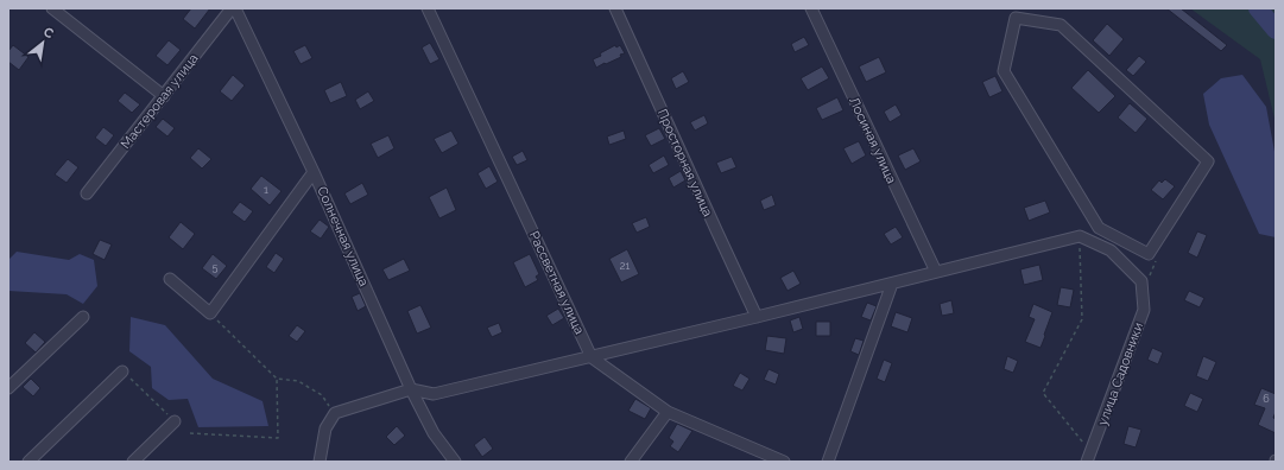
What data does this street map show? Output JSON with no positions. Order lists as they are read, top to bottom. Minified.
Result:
{"streets":{"street":["Мастеровая улица","Лосиная улица","Просторная улица","Солнечная улица","Рассветная улица","улица Садовники"]},"crossings":[["Мастеровая улица","Солнечная улица"]],"house_numbers":["1","21","5","6"],"north":"top right"}
